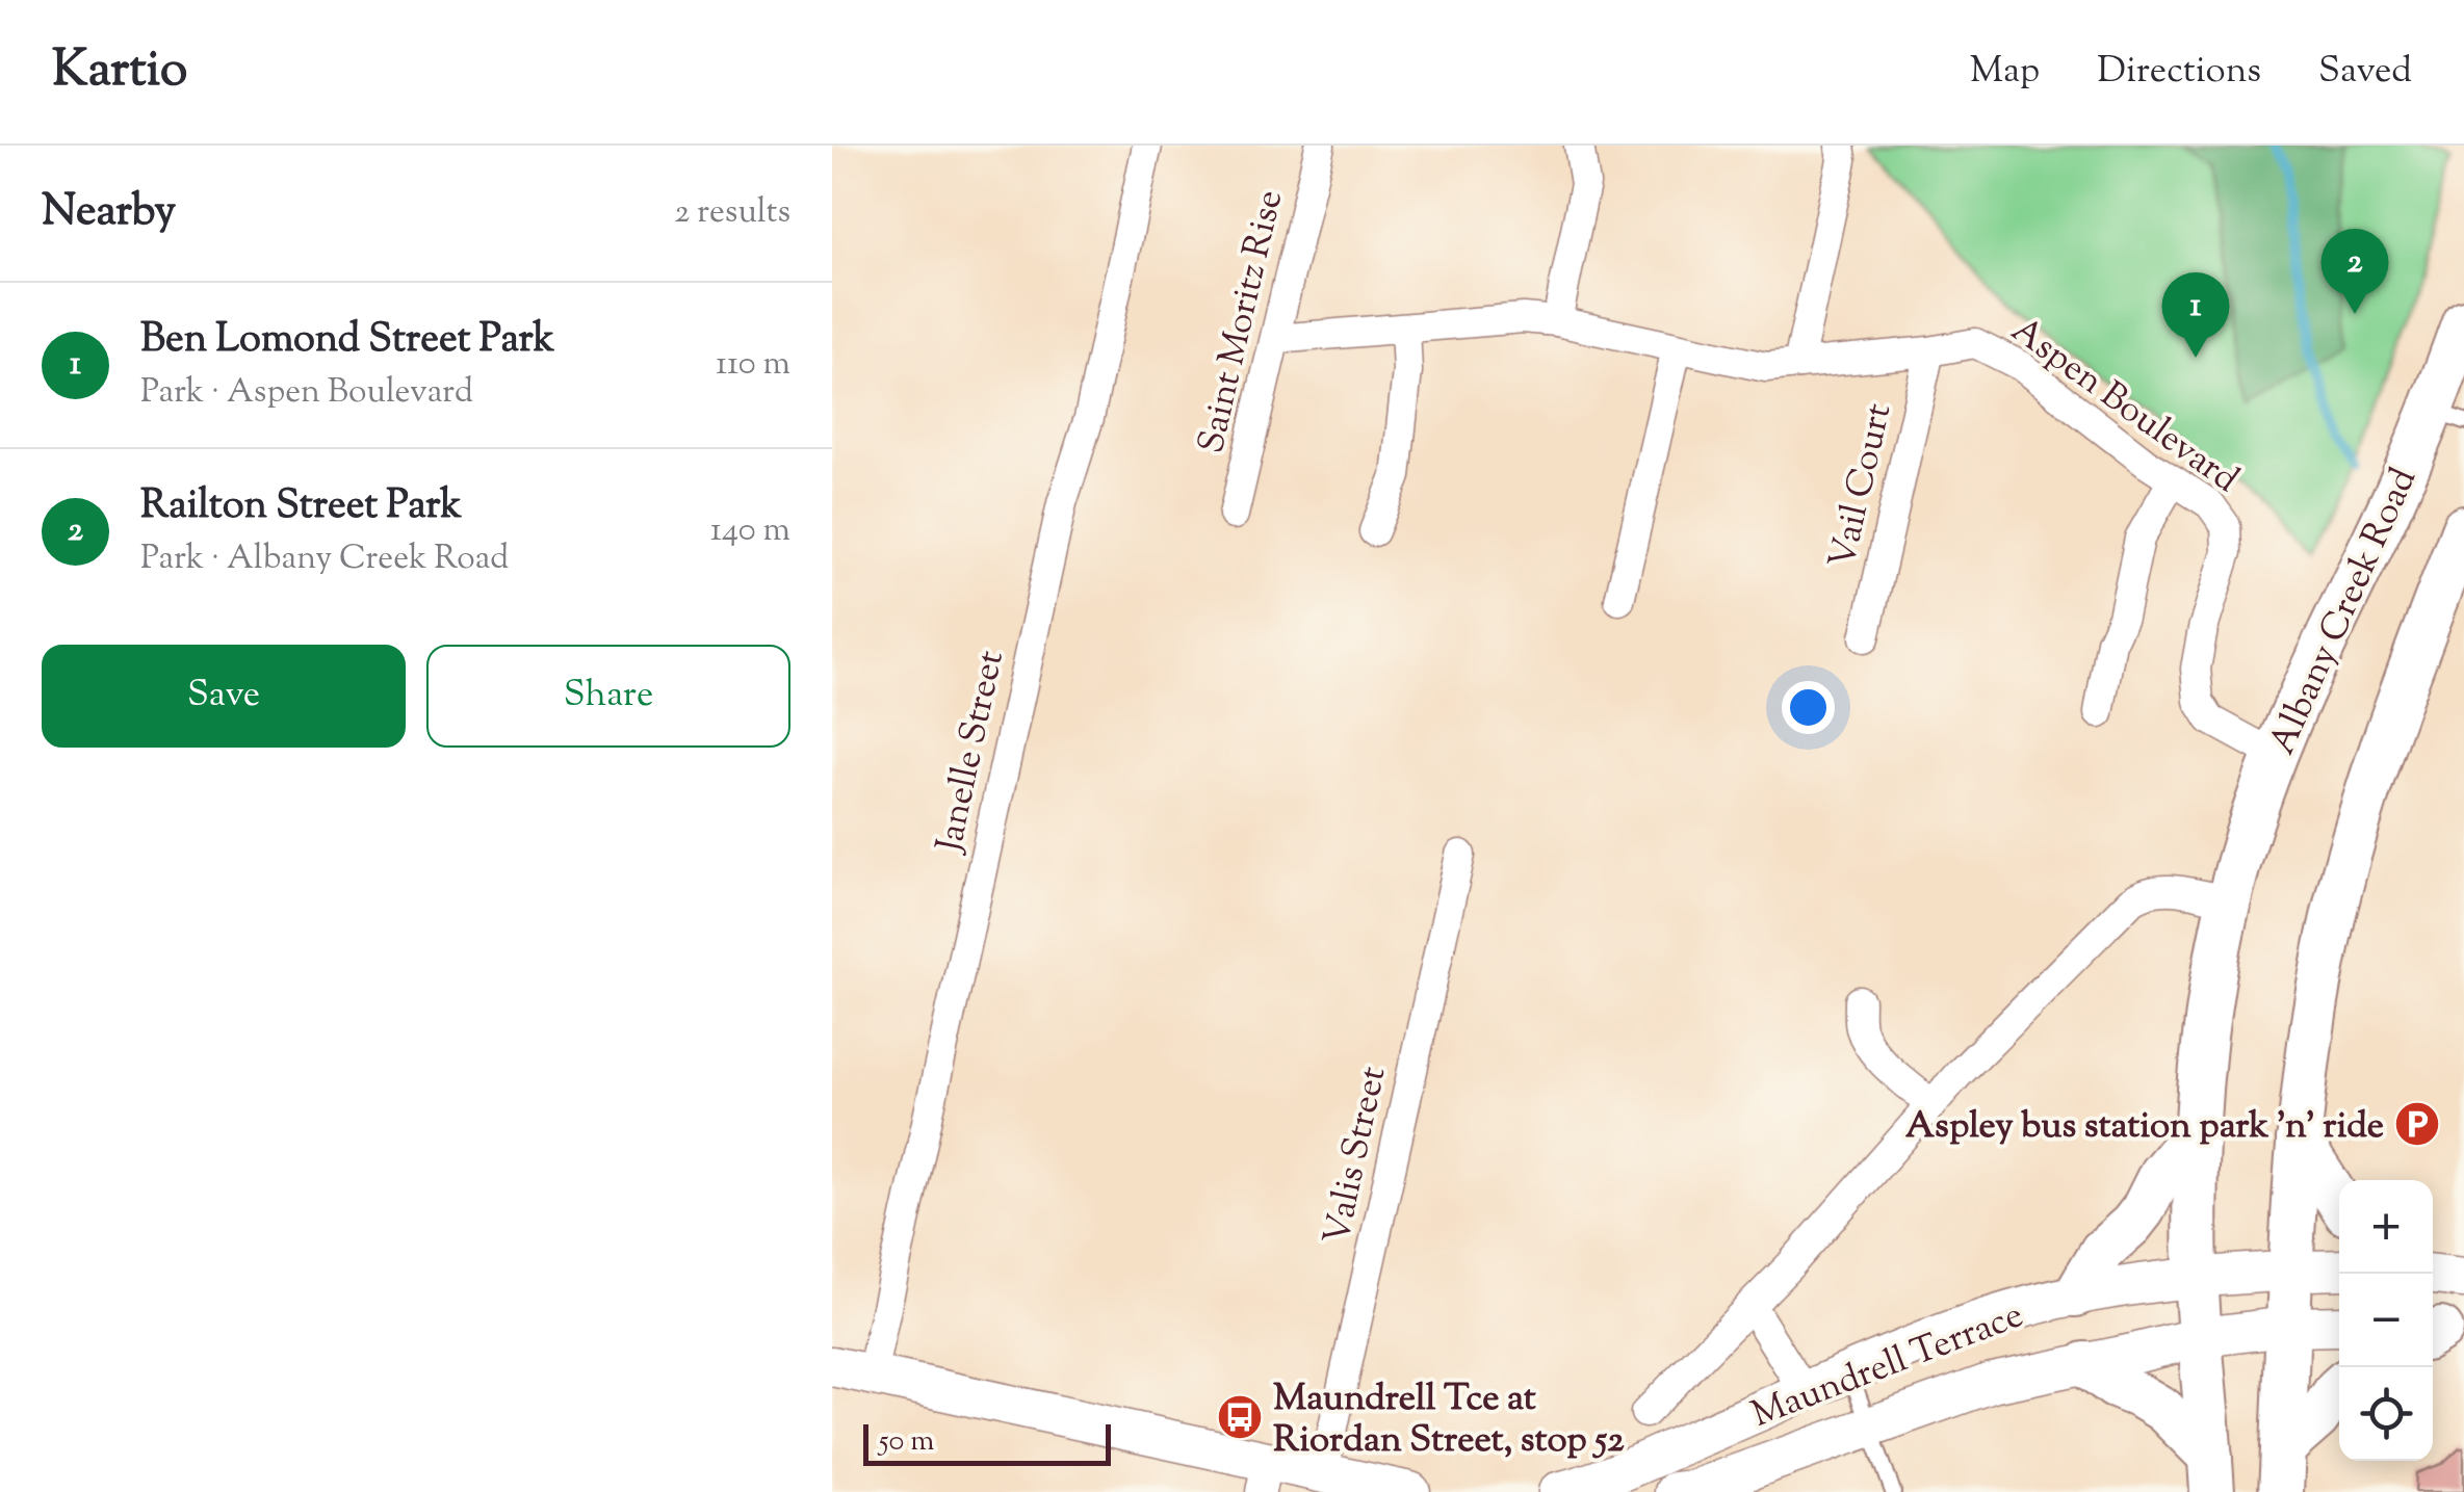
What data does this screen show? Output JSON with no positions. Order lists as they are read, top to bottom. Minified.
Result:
{"streets":{"main road":["Albany Creek Road","Maundrell Terrace"],"street":["Saint Moritz Rise","Aspen Boulevard","Vail Court","Janelle Street","Valis Street"]},"crossings":[["Saint Moritz Rise","Aspen Boulevard"],["Aspen Boulevard","Vail Court"],["Aspen Boulevard","Albany Creek Road"],["Albany Creek Road","Maundrell Terrace"]],"places":{"parking":["Aspley bus station park 'n' ride"],"bus stop":["Maundrell Tce at Riordan Street, stop 52"]},"scale_bar":"50 m","page":{"header":"Kartio","nav":["Map","Directions","Saved"],"heading":["Nearby","2 results"],"pins":["2","1"],"list":[{"mark":"1","name":"Ben Lomond Street Park","note":"Park · Aspen Boulevard","value":"110 m"},{"mark":"2","name":"Railton Street Park","note":"Park · Albany Creek Road","value":"140 m"}],"buttons":["Save","Share"],"map_buttons":["+","−"],"scale":"50 m"}}
